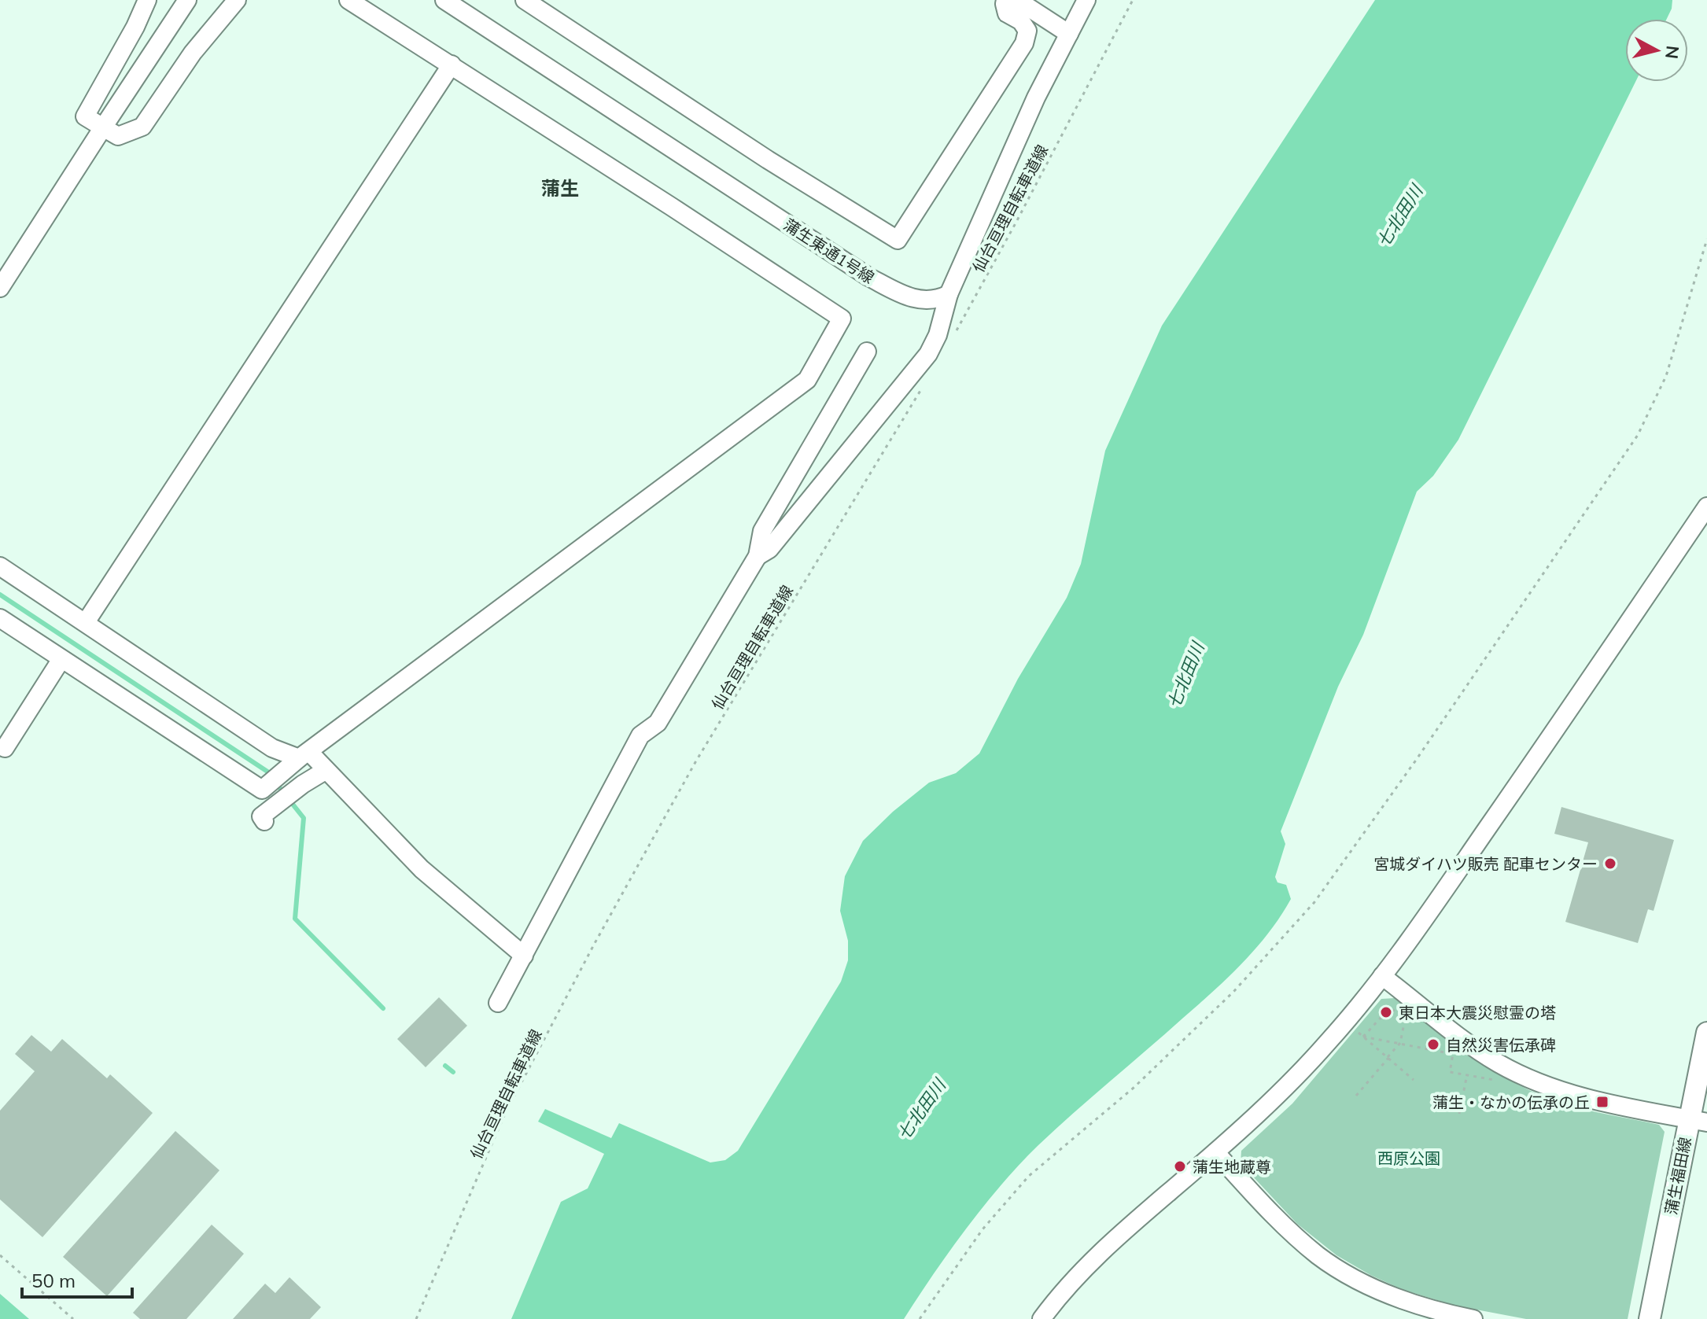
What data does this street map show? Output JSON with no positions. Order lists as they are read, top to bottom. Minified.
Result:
{"streets":{"main road":["蒲生福田線"],"street":["蒲生東通1号線"],"path":["仙台亘理自転車道線"]},"districts":["蒲生"],"water":["七北田川"],"parks":["西原公園"],"places":{"other":["宮城ダイハツ販売 配車センター","東日本大震災慰霊の塔","自然災害伝承碑","蒲生地蔵尊"],"transit":["蒲生・なかの伝承の丘"]},"scale_bar":"50 m","north":"right"}
